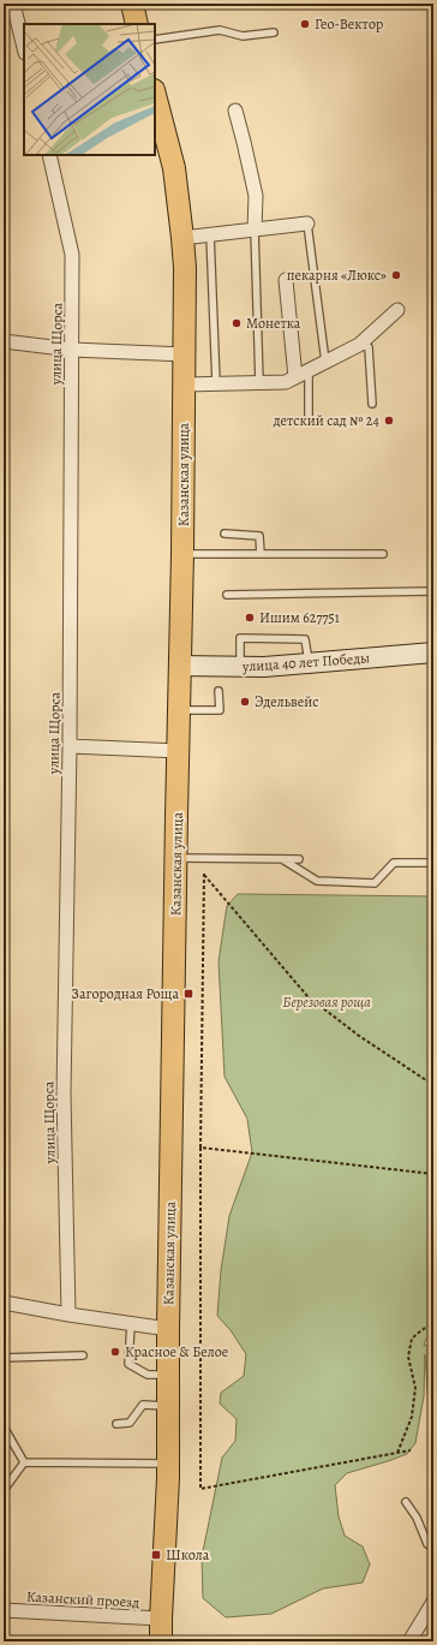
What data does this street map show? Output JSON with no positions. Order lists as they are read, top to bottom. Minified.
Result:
{"streets":{"main road":["Казанская улица"],"street":["улица Щорса","улица 40 лет Победы","Казанский проезд"]},"crossings":[["Казанская улица","улица 40 лет Победы"],["Казанская улица","Казанский проезд"]],"parks":["Березовая роща"],"places":{"other":["Гео-Вектор","пекарня «Люкс»","Монетка","детский сад № 24","Ишим 627751","Эдельвейс","Красное & Белое"],"transit":["Загородная Роща","Школа"]}}
